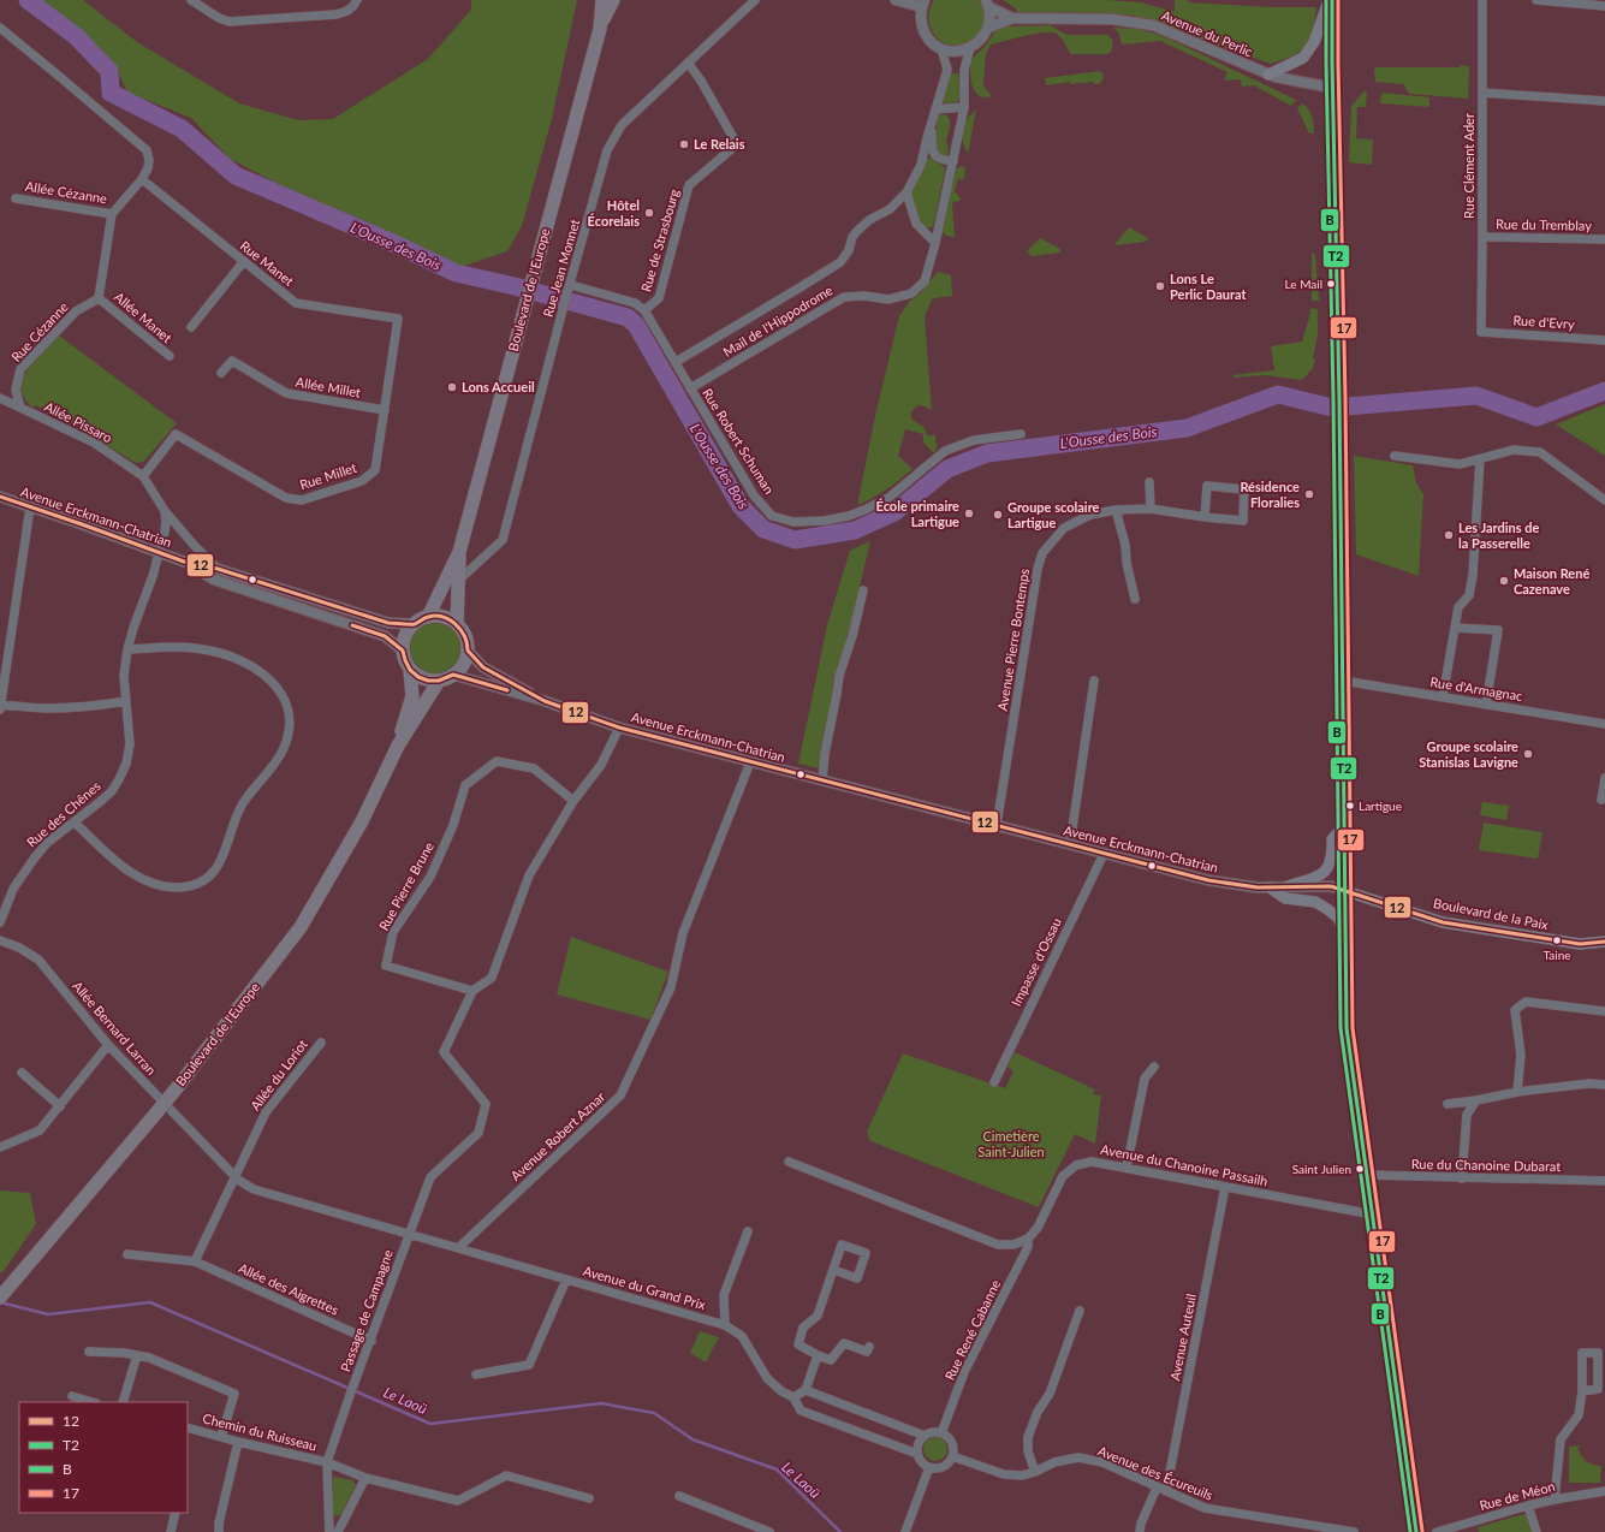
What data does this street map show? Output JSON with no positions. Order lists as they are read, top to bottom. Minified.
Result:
{"streets":{"main road":["Boulevard de l'Europe","Boulevard de la Paix"],"street":["Avenue du Perlic","Rue Clément Ader","Allée Cézanne","Rue du Tremblay","Rue de Strasbourg","Rue Manet","Rue Jean Monnet","Allée Manet","Mail de l'Hippodrome","Rue d'Evry","Rue Cézanne","Allée Millet","Allée Pissaro","Rue Robert Schuman","Rue Millet","Avenue Erckmann-Chatrian","Avenue Pierre Bontemps","Rue d'Armagnac","Rue des Chênes","Rue Pierre Brune","Impasse d'Ossau","Allée Bernard Larran","Allée du Loriot","Avenue Robert Aznar","Avenue du Chanoine Passailh","Rue du Chanoine Dubarat","Avenue du Grand Prix","Allée des Aigrettes","Passage de Campagne","Rue René Cabanne","Avenue Auteuil","Chemin du Ruisseau","Avenue des Écureuils","Rue de Méon"]},"crossings":[["Rue Clément Ader","Rue du Tremblay"],["Rue Clément Ader","Rue d'Evry"],["Rue de Strasbourg","Rue Jean Monnet"],["Rue de Strasbourg","Rue Robert Schuman"],["Rue Manet","Allée Manet"],["Rue Manet","Rue Millet"],["Rue Jean Monnet","Boulevard de l'Europe"],["Boulevard de l'Europe","Avenue Erckmann-Chatrian"],["Allée Manet","Rue Cézanne"],["Mail de l'Hippodrome","Rue Robert Schuman"],["Rue Cézanne","Allée Pissaro"],["Allée Millet","Rue Millet"],["Allée Pissaro","Rue Millet"],["Allée Pissaro","Avenue Erckmann-Chatrian"],["Avenue Erckmann-Chatrian","Avenue Pierre Bontemps"],["Avenue Erckmann-Chatrian","Rue des Chênes"],["Avenue Erckmann-Chatrian","Boulevard de la Paix"],["Avenue Erckmann-Chatrian","Impasse d'Ossau"],["Avenue Erckmann-Chatrian","Avenue Robert Aznar"],["Rue Pierre Brune","Passage de Campagne"],["Allée Bernard Larran","Allée du Loriot"],["Allée Bernard Larran","Passage de Campagne"],["Avenue Robert Aznar","Avenue du Grand Prix"],["Avenue du Chanoine Passailh","Rue René Cabanne"],["Avenue du Chanoine Passailh","Avenue Auteuil"],["Avenue du Grand Prix","Rue René Cabanne"],["Avenue du Grand Prix","Avenue des Écureuils"],["Allée des Aigrettes","Passage de Campagne"],["Passage de Campagne","Chemin du Ruisseau"],["Rue René Cabanne","Avenue des Écureuils"],["Avenue Auteuil","Avenue des Écureuils"]],"water":["L'Ousse des Bois","Le Laoü"],"parks":["Cimetière Saint-Julien"],"places":["Le Relais","Hôtel Écorelais","Le Mail","Lons Le Perlic Daurat","Lons Accueil","Résidence Floralies","École primaire Lartigue","Groupe scolaire Lartigue","Les Jardins de la Passerelle","Maison René Cazenave","Groupe scolaire Stanislas Lavigne","Lartigue","Taine","Saint Julien"],"lines":["transit line T2","transit line B","transit line 17","transit line 12"],"legend":["12","T2","B","17"]}
